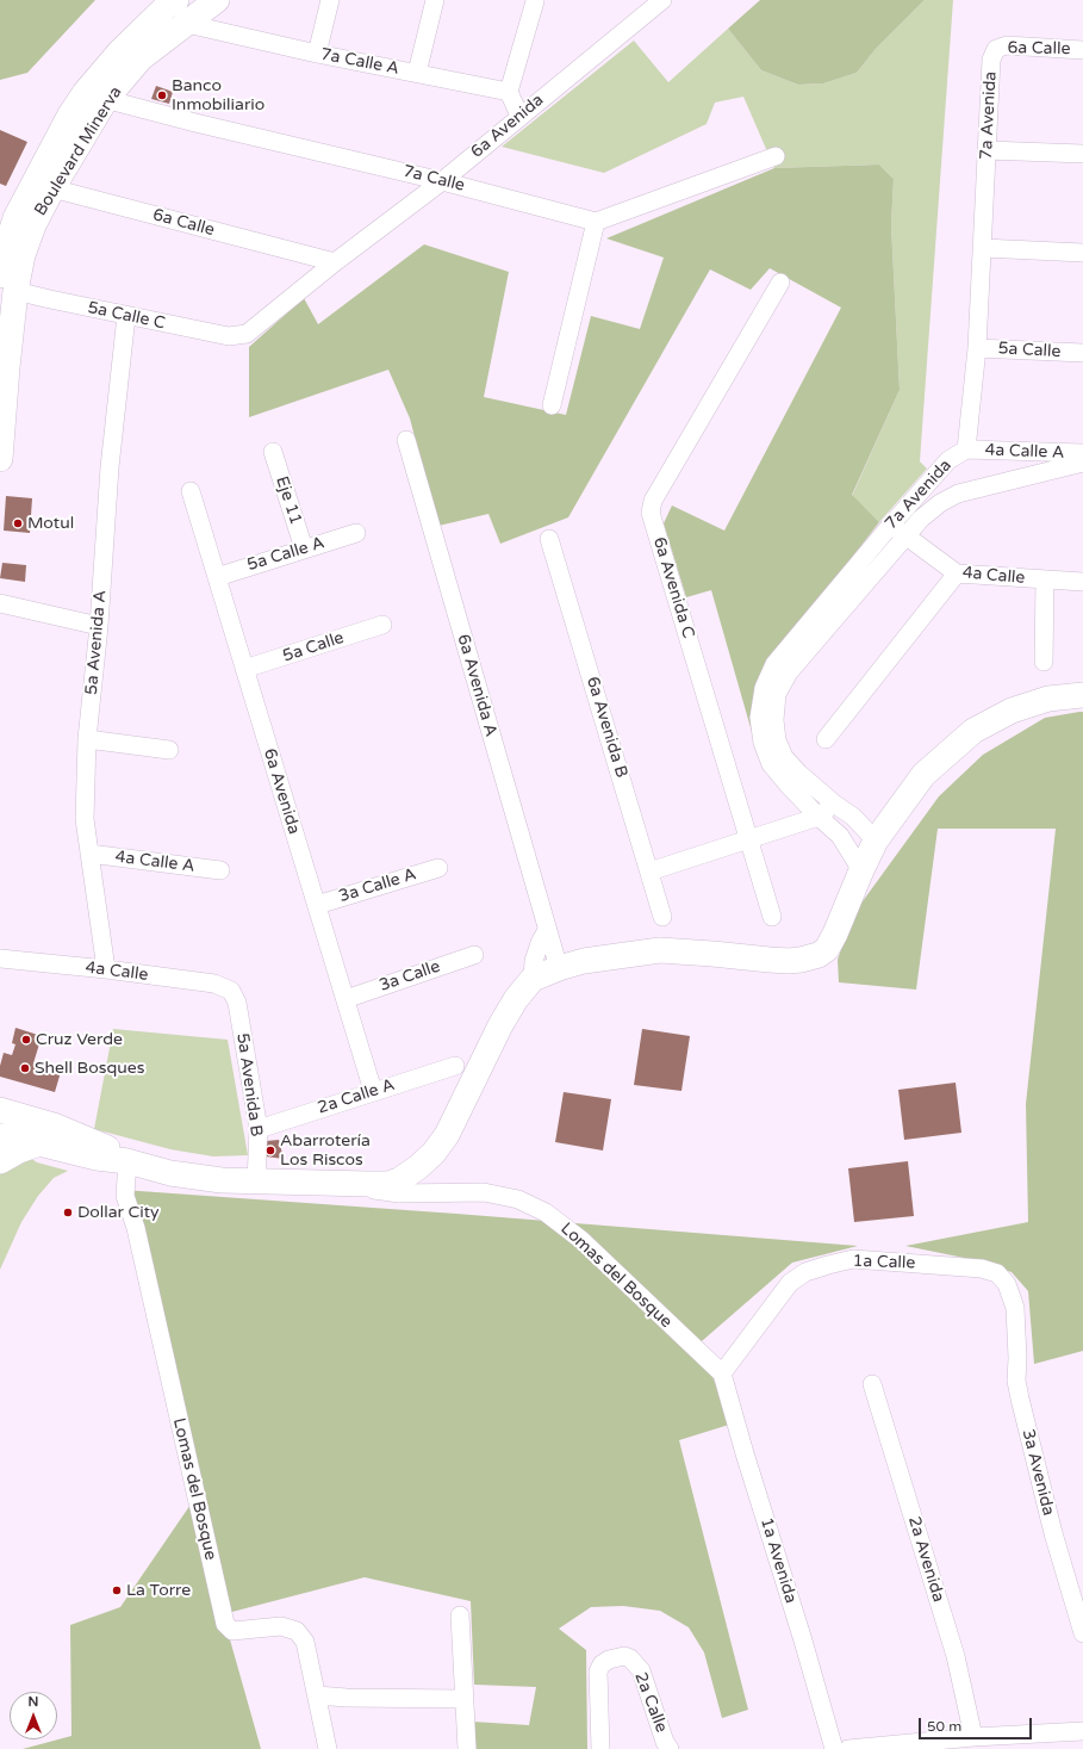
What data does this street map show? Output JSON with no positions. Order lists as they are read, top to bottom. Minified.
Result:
{"streets":{"street":["6a Calle","7a Calle A","7a Avenida","6a Avenida","Boulevard Minerva","7a Calle","5a Calle C","5a Calle","4a Calle A","Eje 11","5a Calle A","4a Calle","6a Avenida C","5a Avenida A","6a Avenida A","6a Avenida B","3a Calle A","3a Calle","5a Avenida B","2a Calle A","1a Calle","Lomas del Bosque","3a Avenida","2a Avenida","1a Avenida","2a Calle"]},"crossings":[["6a Calle","7a Avenida"],["6a Calle","6a Avenida"],["6a Calle","Boulevard Minerva"],["7a Calle A","Boulevard Minerva"],["7a Avenida","5a Calle"],["7a Avenida","4a Calle A"],["7a Avenida","4a Calle"],["6a Avenida","7a Calle"],["6a Avenida","5a Calle C"],["6a Avenida","5a Calle"],["6a Avenida","5a Calle A"],["6a Avenida","3a Calle A"],["6a Avenida","3a Calle"],["6a Avenida","2a Calle A"],["Boulevard Minerva","7a Calle"],["Boulevard Minerva","5a Calle C"],["5a Calle C","5a Avenida A"],["4a Calle A","5a Avenida A"],["Eje 11","5a Calle A"],["4a Calle","5a Avenida A"],["4a Calle","5a Avenida B"],["5a Avenida B","2a Calle A"],["1a Calle","Lomas del Bosque"],["1a Calle","3a Avenida"],["1a Calle","1a Avenida"],["Lomas del Bosque","1a Avenida"]],"places":["Banco Inmobiliario","Motul","Cruz Verde","Shell Bosques","Abarrotería Los Riscos","Dollar City","La Torre"],"scale_bar":"50 m","north":"top"}
